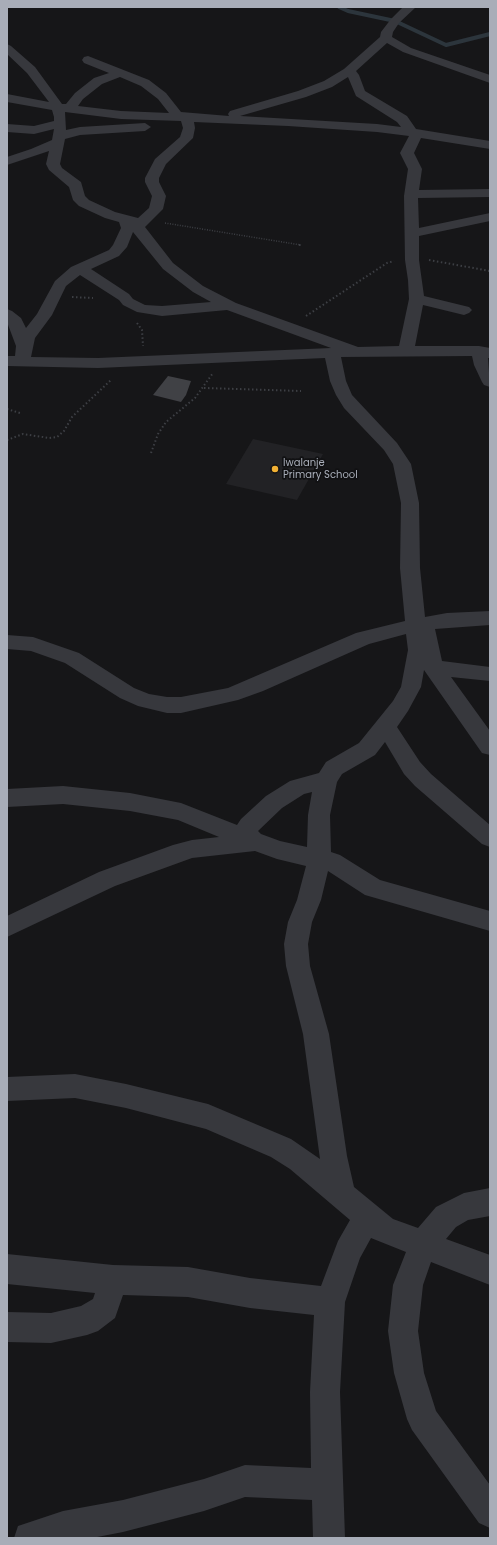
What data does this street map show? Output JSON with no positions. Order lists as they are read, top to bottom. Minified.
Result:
{"places":["Iwalanje Primary School"]}
